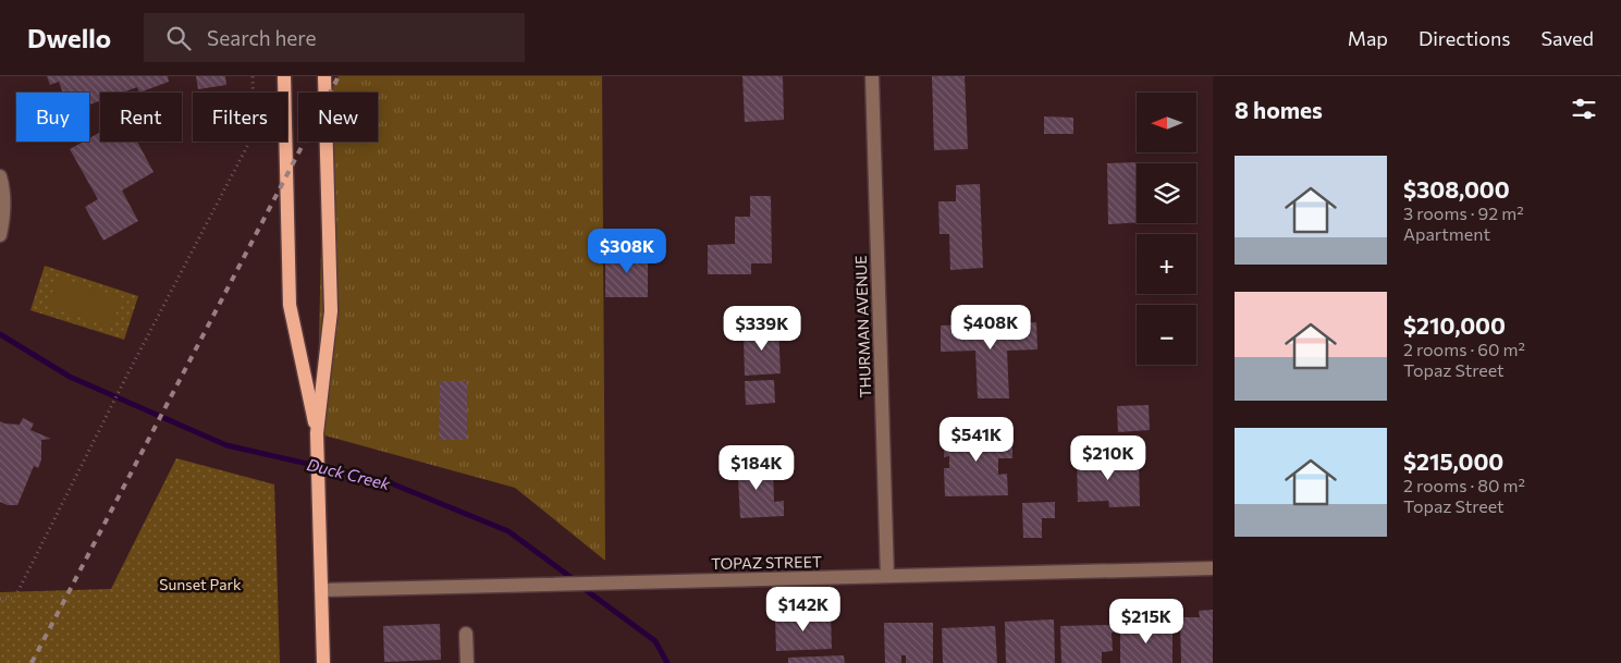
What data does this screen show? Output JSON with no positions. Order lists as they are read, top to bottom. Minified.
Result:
{"streets":{"street":["THURMAN AVENUE","TOPAZ STREET"]},"crossings":[["THURMAN AVENUE","TOPAZ STREET"]],"water":["Duck Creek"],"parks":["Sunset Park"],"north":"left","page":{"header":"Dwello","search":"Search here","nav":["Map","Directions","Saved"],"heading":"8 homes","map_buttons":["+","−"],"chip":["Buy","Rent","Filters","New"],"list":[{"name":"$308,000","note":"3 rooms · 92 m² · Apartment"},{"name":"$210,000","note":"2 rooms · 60 m² · Topaz Street"},{"name":"$215,000","note":"2 rooms · 80 m² · Topaz Street"}],"price":["$308K","$408K","$339K","$541K","$210K","$184K","$142K","$215K"]}}
